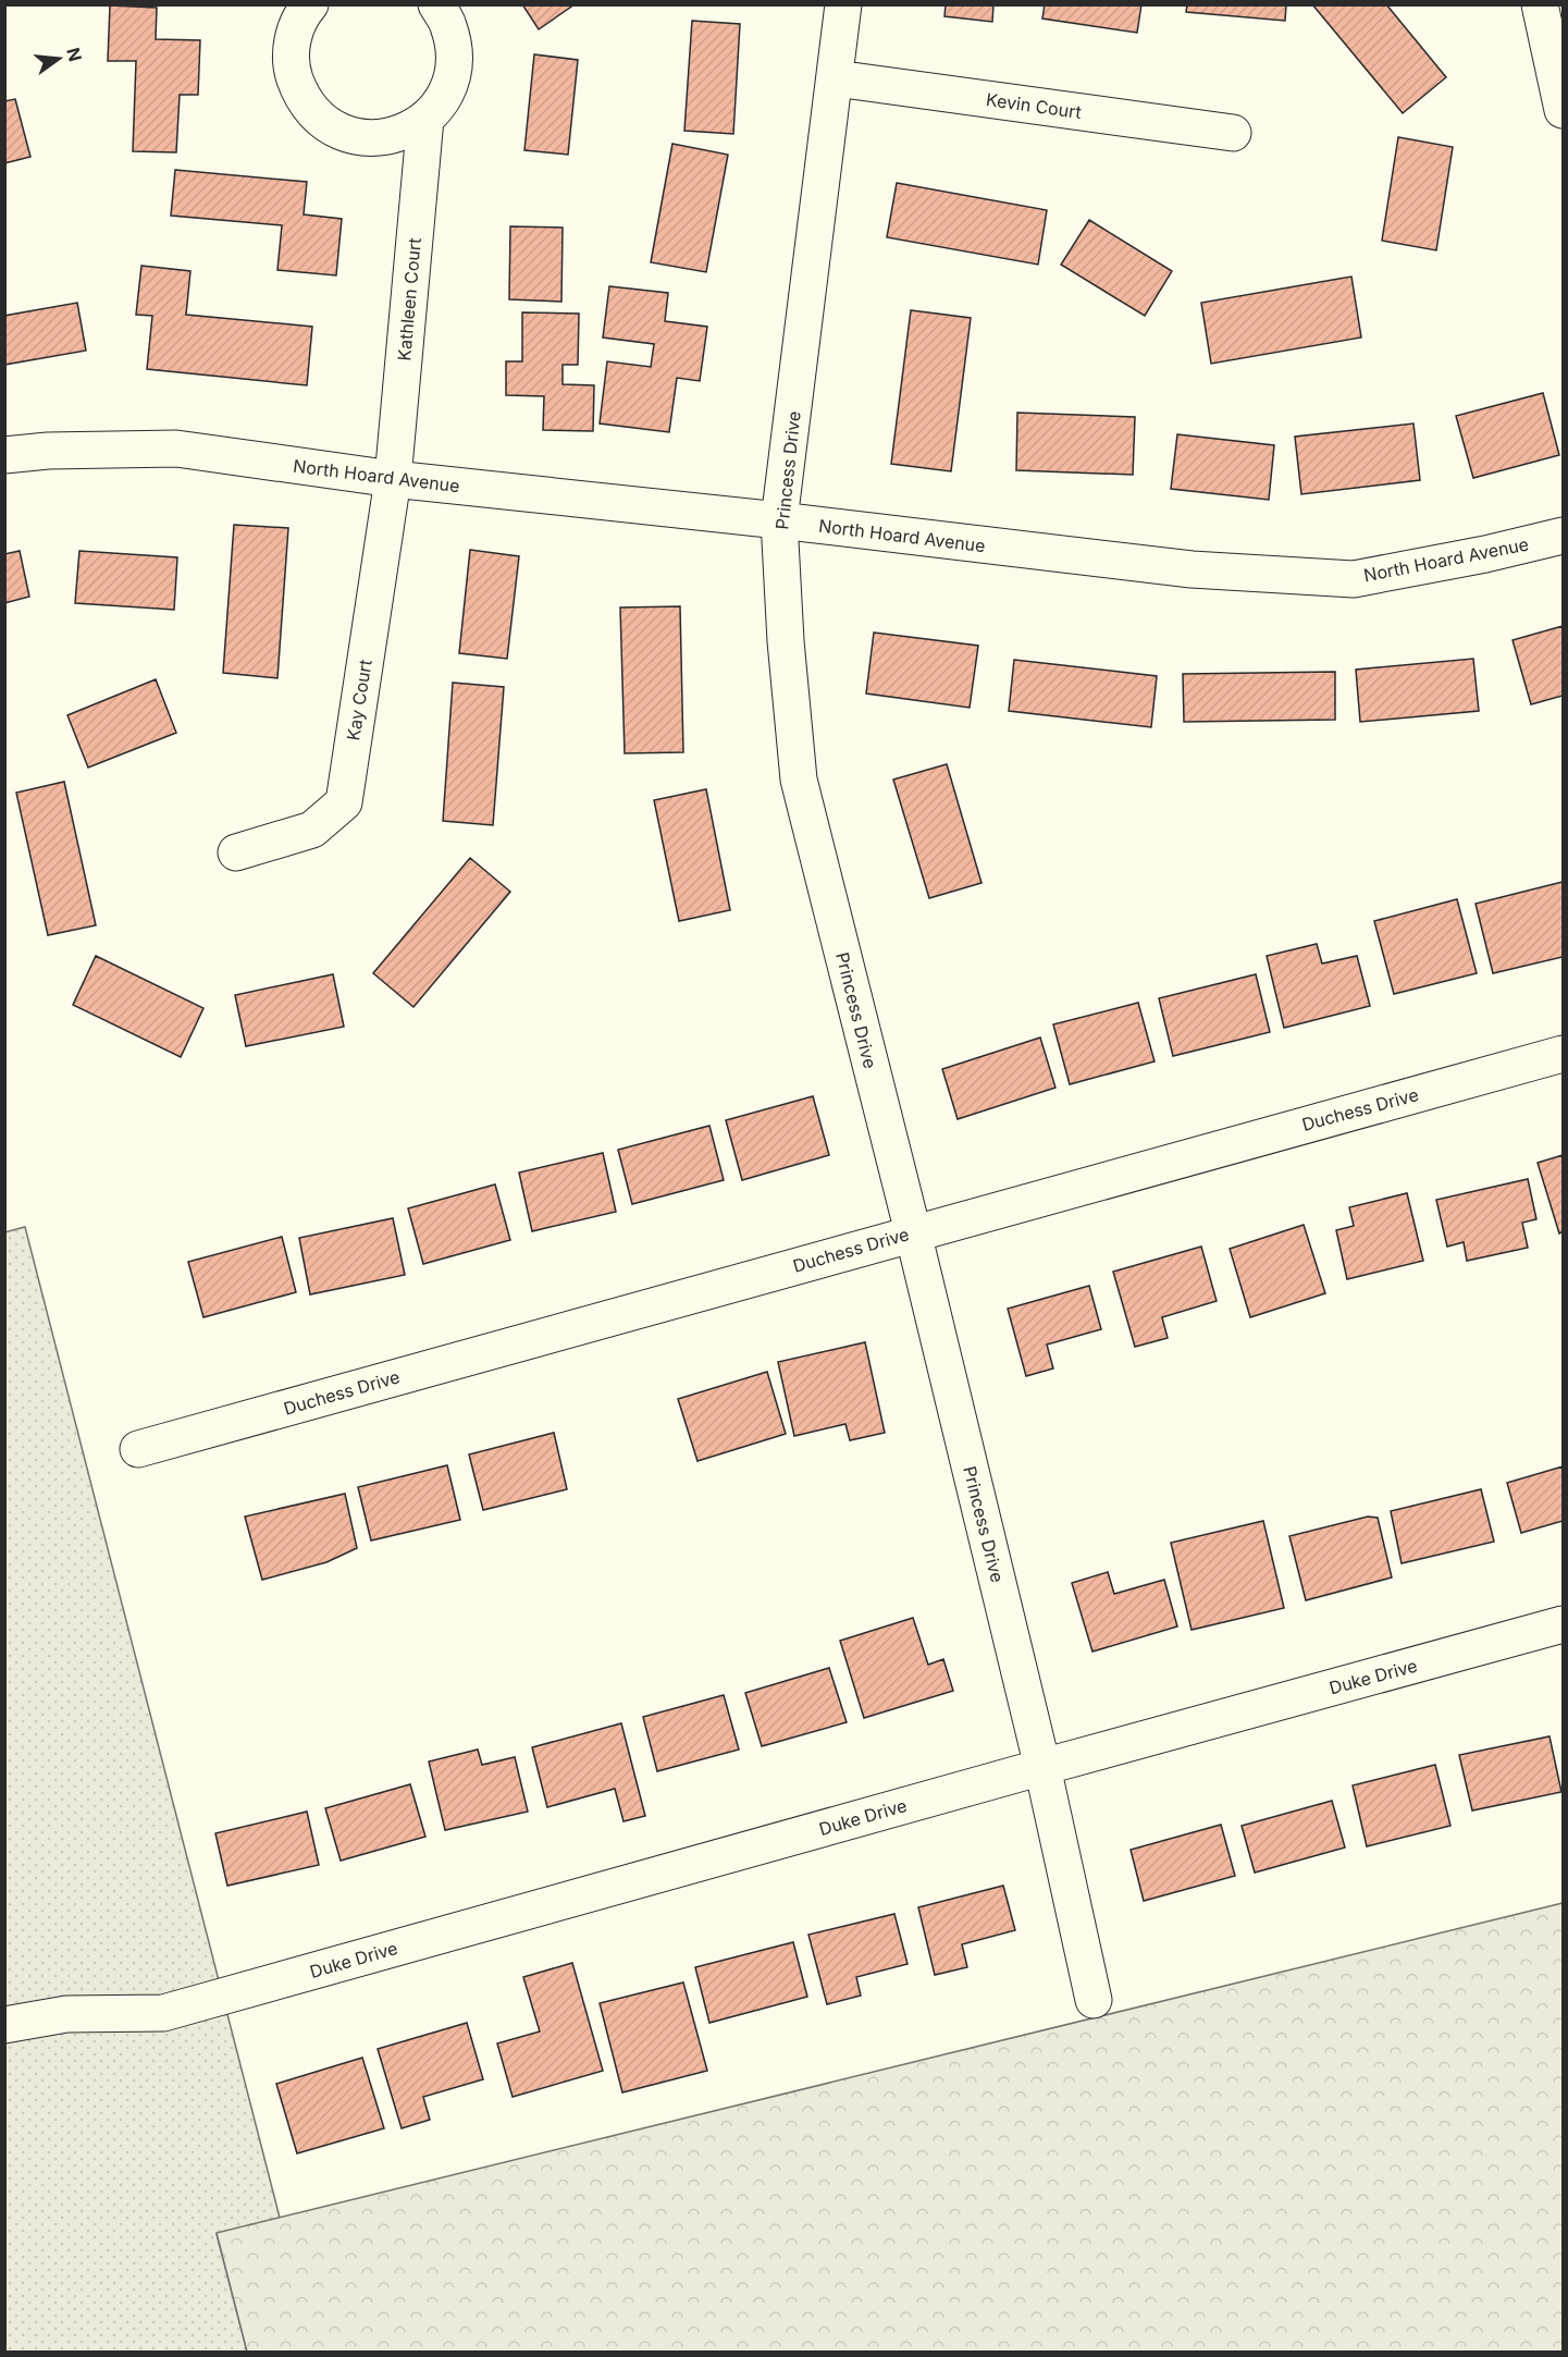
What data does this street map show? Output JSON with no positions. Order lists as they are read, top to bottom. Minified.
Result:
{"streets":{"street":["Kevin Court","Kathleen Court","Princess Drive","North Hoard Avenue","Kay Court","Duchess Drive","Duke Drive"]},"crossings":[["Kevin Court","Princess Drive"],["Kathleen Court","North Hoard Avenue"],["Kathleen Court","Kay Court"],["Princess Drive","North Hoard Avenue"],["Princess Drive","Duchess Drive"],["Princess Drive","Duke Drive"],["North Hoard Avenue","Kay Court"]],"north":"right"}
